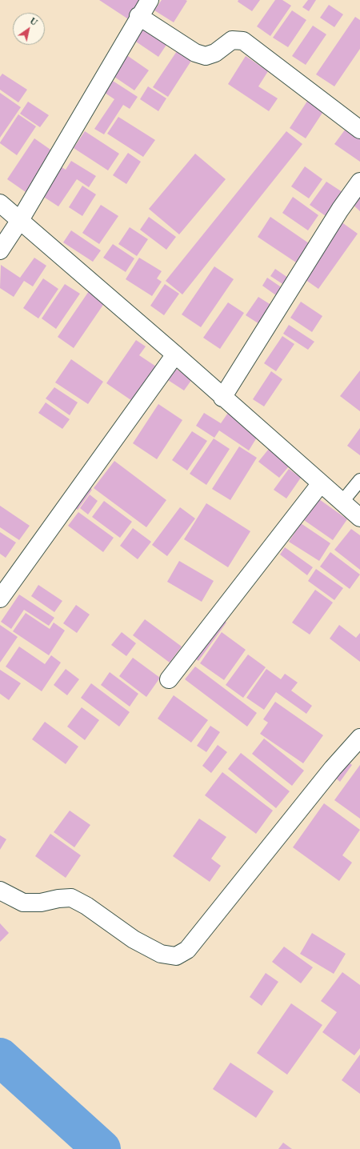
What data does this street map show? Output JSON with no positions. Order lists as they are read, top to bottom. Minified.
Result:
{"north":"top right"}
